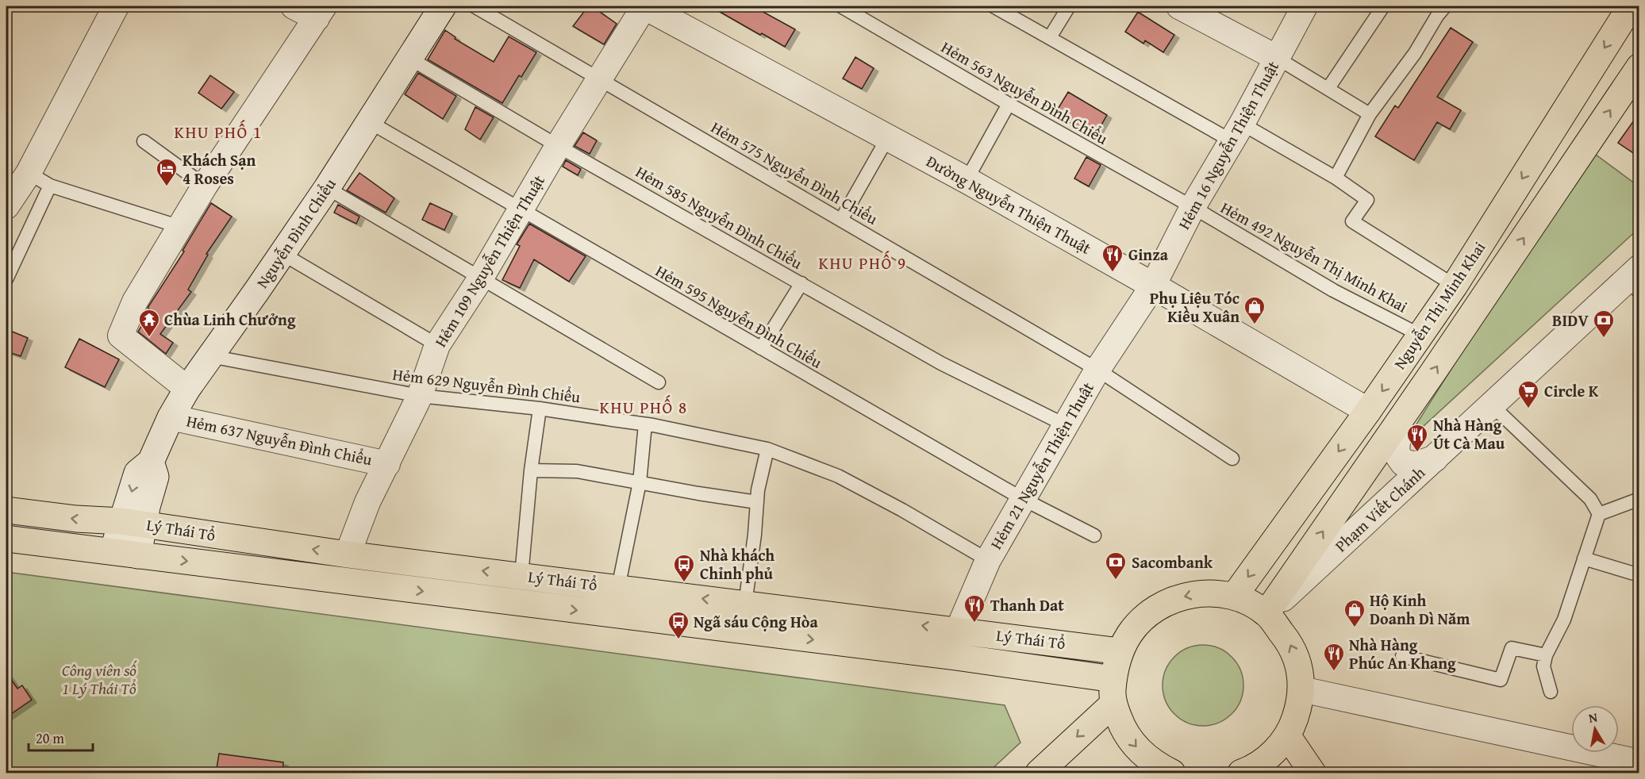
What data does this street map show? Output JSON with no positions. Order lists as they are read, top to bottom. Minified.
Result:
{"streets":{"main road":["Nguyễn Thị Minh Khai","Lý Thái Tổ"],"street":["Hẻm 16 Nguyễn Thiện Thuật","Đường Nguyễn Thiện Thuật","Nguyễn Đình Chiểu","Hẻm 109 Nguyễn Thiện Thuật","Hẻm 637 Nguyễn Ðình Chiểu","Hẻm 21 Nguyễn Thiện Thuật","Phạm Viết Chánh"],"lane":["Hẻm 563 Nguyễn Ðình Chiểu","Hẻm 575 Nguyễn Ðình Chiểu","Hẻm 585 Nguyễn Ðình Chiểu","Hẻm 492 Nguyễn Thị Minh Khai","Hẻm 595 Nguyễn Ðình Chiểu","Hẻm 629 Nguyễn Ðình Chiểu"]},"crossings":[["Hẻm 563 Nguyễn Ðình Chiểu","Hẻm 16 Nguyễn Thiện Thuật"],["Hẻm 563 Nguyễn Ðình Chiểu","Hẻm 492 Nguyễn Thị Minh Khai"],["Hẻm 16 Nguyễn Thiện Thuật","Đường Nguyễn Thiện Thuật"],["Hẻm 16 Nguyễn Thiện Thuật","Hẻm 492 Nguyễn Thị Minh Khai"],["Hẻm 16 Nguyễn Thiện Thuật","Hẻm 21 Nguyễn Thiện Thuật"],["Hẻm 575 Nguyễn Ðình Chiểu","Hẻm 109 Nguyễn Thiện Thuật"],["Hẻm 575 Nguyễn Ðình Chiểu","Hẻm 21 Nguyễn Thiện Thuật"],["Đường Nguyễn Thiện Thuật","Hẻm 109 Nguyễn Thiện Thuật"],["Đường Nguyễn Thiện Thuật","Nguyễn Thị Minh Khai"],["Đường Nguyễn Thiện Thuật","Hẻm 21 Nguyễn Thiện Thuật"],["Hẻm 585 Nguyễn Ðình Chiểu","Nguyễn Đình Chiểu"],["Hẻm 585 Nguyễn Ðình Chiểu","Hẻm 109 Nguyễn Thiện Thuật"],["Hẻm 585 Nguyễn Ðình Chiểu","Hẻm 21 Nguyễn Thiện Thuật"],["Nguyễn Đình Chiểu","Hẻm 595 Nguyễn Ðình Chiểu"],["Nguyễn Đình Chiểu","Hẻm 629 Nguyễn Ðình Chiểu"],["Nguyễn Đình Chiểu","Hẻm 637 Nguyễn Ðình Chiểu"],["Nguyễn Đình Chiểu","Lý Thái Tổ"],["Hẻm 492 Nguyễn Thị Minh Khai","Nguyễn Thị Minh Khai"],["Hẻm 109 Nguyễn Thiện Thuật","Hẻm 595 Nguyễn Ðình Chiểu"],["Hẻm 109 Nguyễn Thiện Thuật","Hẻm 629 Nguyễn Ðình Chiểu"],["Hẻm 109 Nguyễn Thiện Thuật","Hẻm 637 Nguyễn Ðình Chiểu"],["Hẻm 109 Nguyễn Thiện Thuật","Lý Thái Tổ"],["Nguyễn Thị Minh Khai","Phạm Viết Chánh"],["Hẻm 595 Nguyễn Ðình Chiểu","Hẻm 21 Nguyễn Thiện Thuật"],["Hẻm 629 Nguyễn Ðình Chiểu","Hẻm 21 Nguyễn Thiện Thuật"],["Hẻm 21 Nguyễn Thiện Thuật","Lý Thái Tổ"]],"districts":["KHU PHỐ 1","KHU PHỐ 9","KHU PHỐ 8"],"parks":["Công viên số 1 Lý Thái Tổ"],"places":{"hotel":["Khách Sạn 4 Roses"],"restaurant":["Ginza","Nhà Hàng Út Cà Mau","Thanh Dat","Nhà Hàng Phúc An Khang"],"shop":["Phụ Liệu Tóc Kiều Xuân","Hộ Kinh Doanh Dì Năm"],"temple":["Chùa Linh Chưởng"],"bank":["BIDV","Sacombank"],"supermarket":["Circle K"],"bus stop":["Nhà khách Chỉnh phủ","Ngã sáu Cộng Hòa"]},"scale_bar":"20 m","north":"top"}
